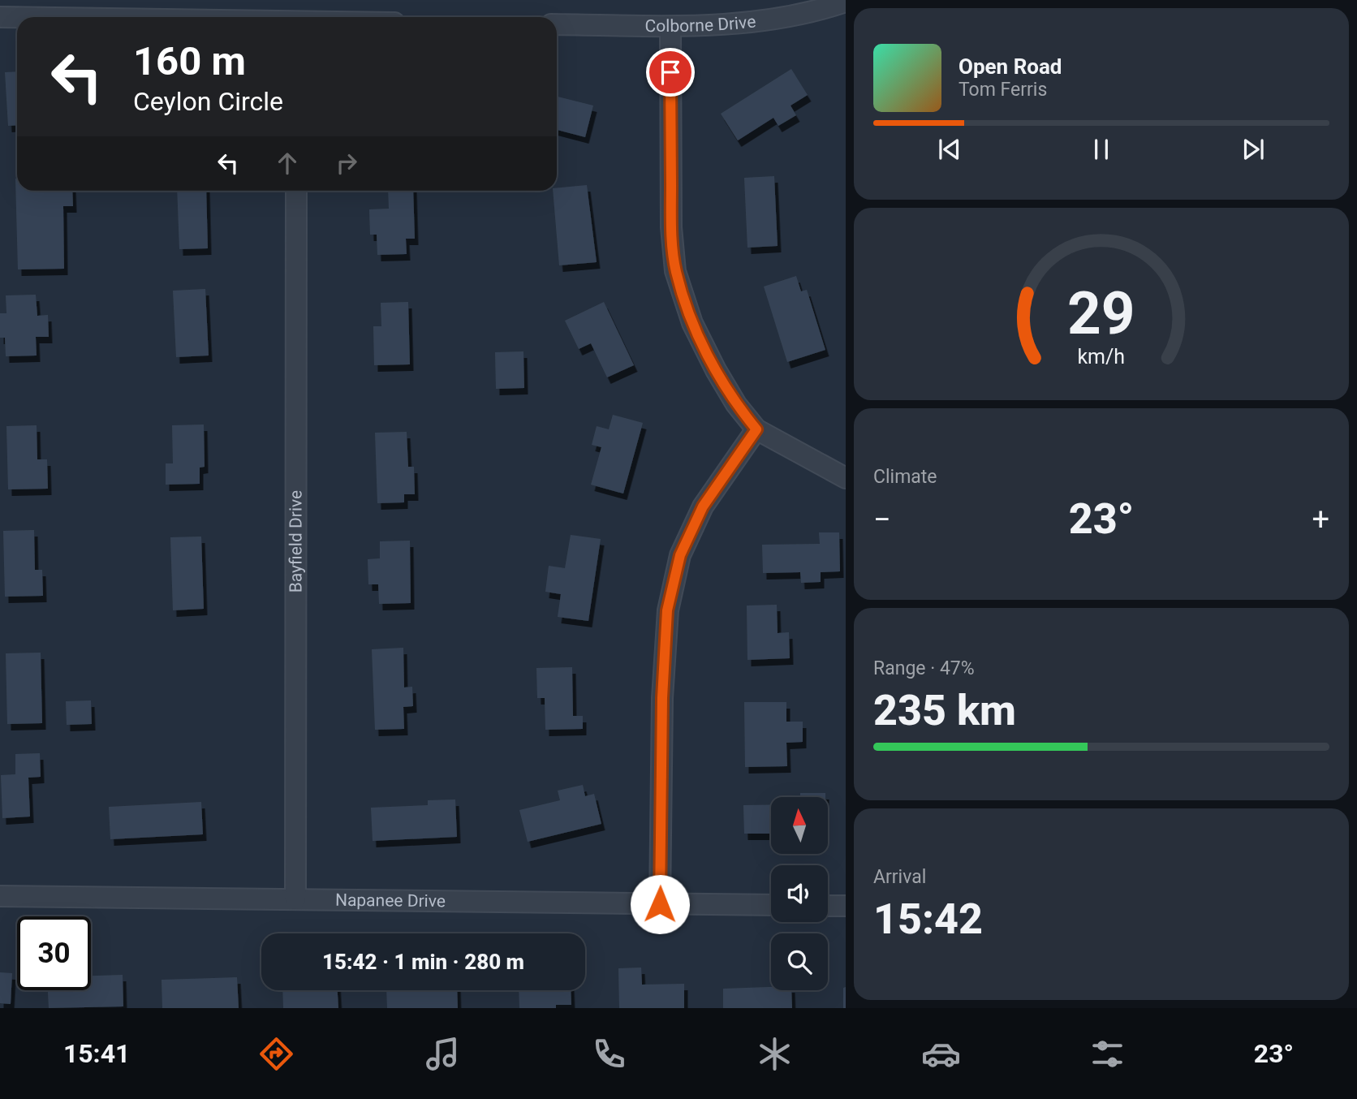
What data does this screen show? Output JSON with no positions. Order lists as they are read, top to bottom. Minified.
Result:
{"streets":{"street":["Colborne Drive","Bayfield Drive","Napanee Drive"]},"crossings":[["Bayfield Drive","Napanee Drive"]],"north":"top","page":{"turn":["160 m","Ceylon Circle"],"song":["Open Road","Tom Ferris"],"tile":["Climate",["Range · 47%","235 km"],["Arrival","15:42"]],"heat":["−","23°","+"],"limit":"30","trip":"15:42 · 1 min · 280 m","tabs":["15:41","23°"],"gauge":["29","km/h"]}}
